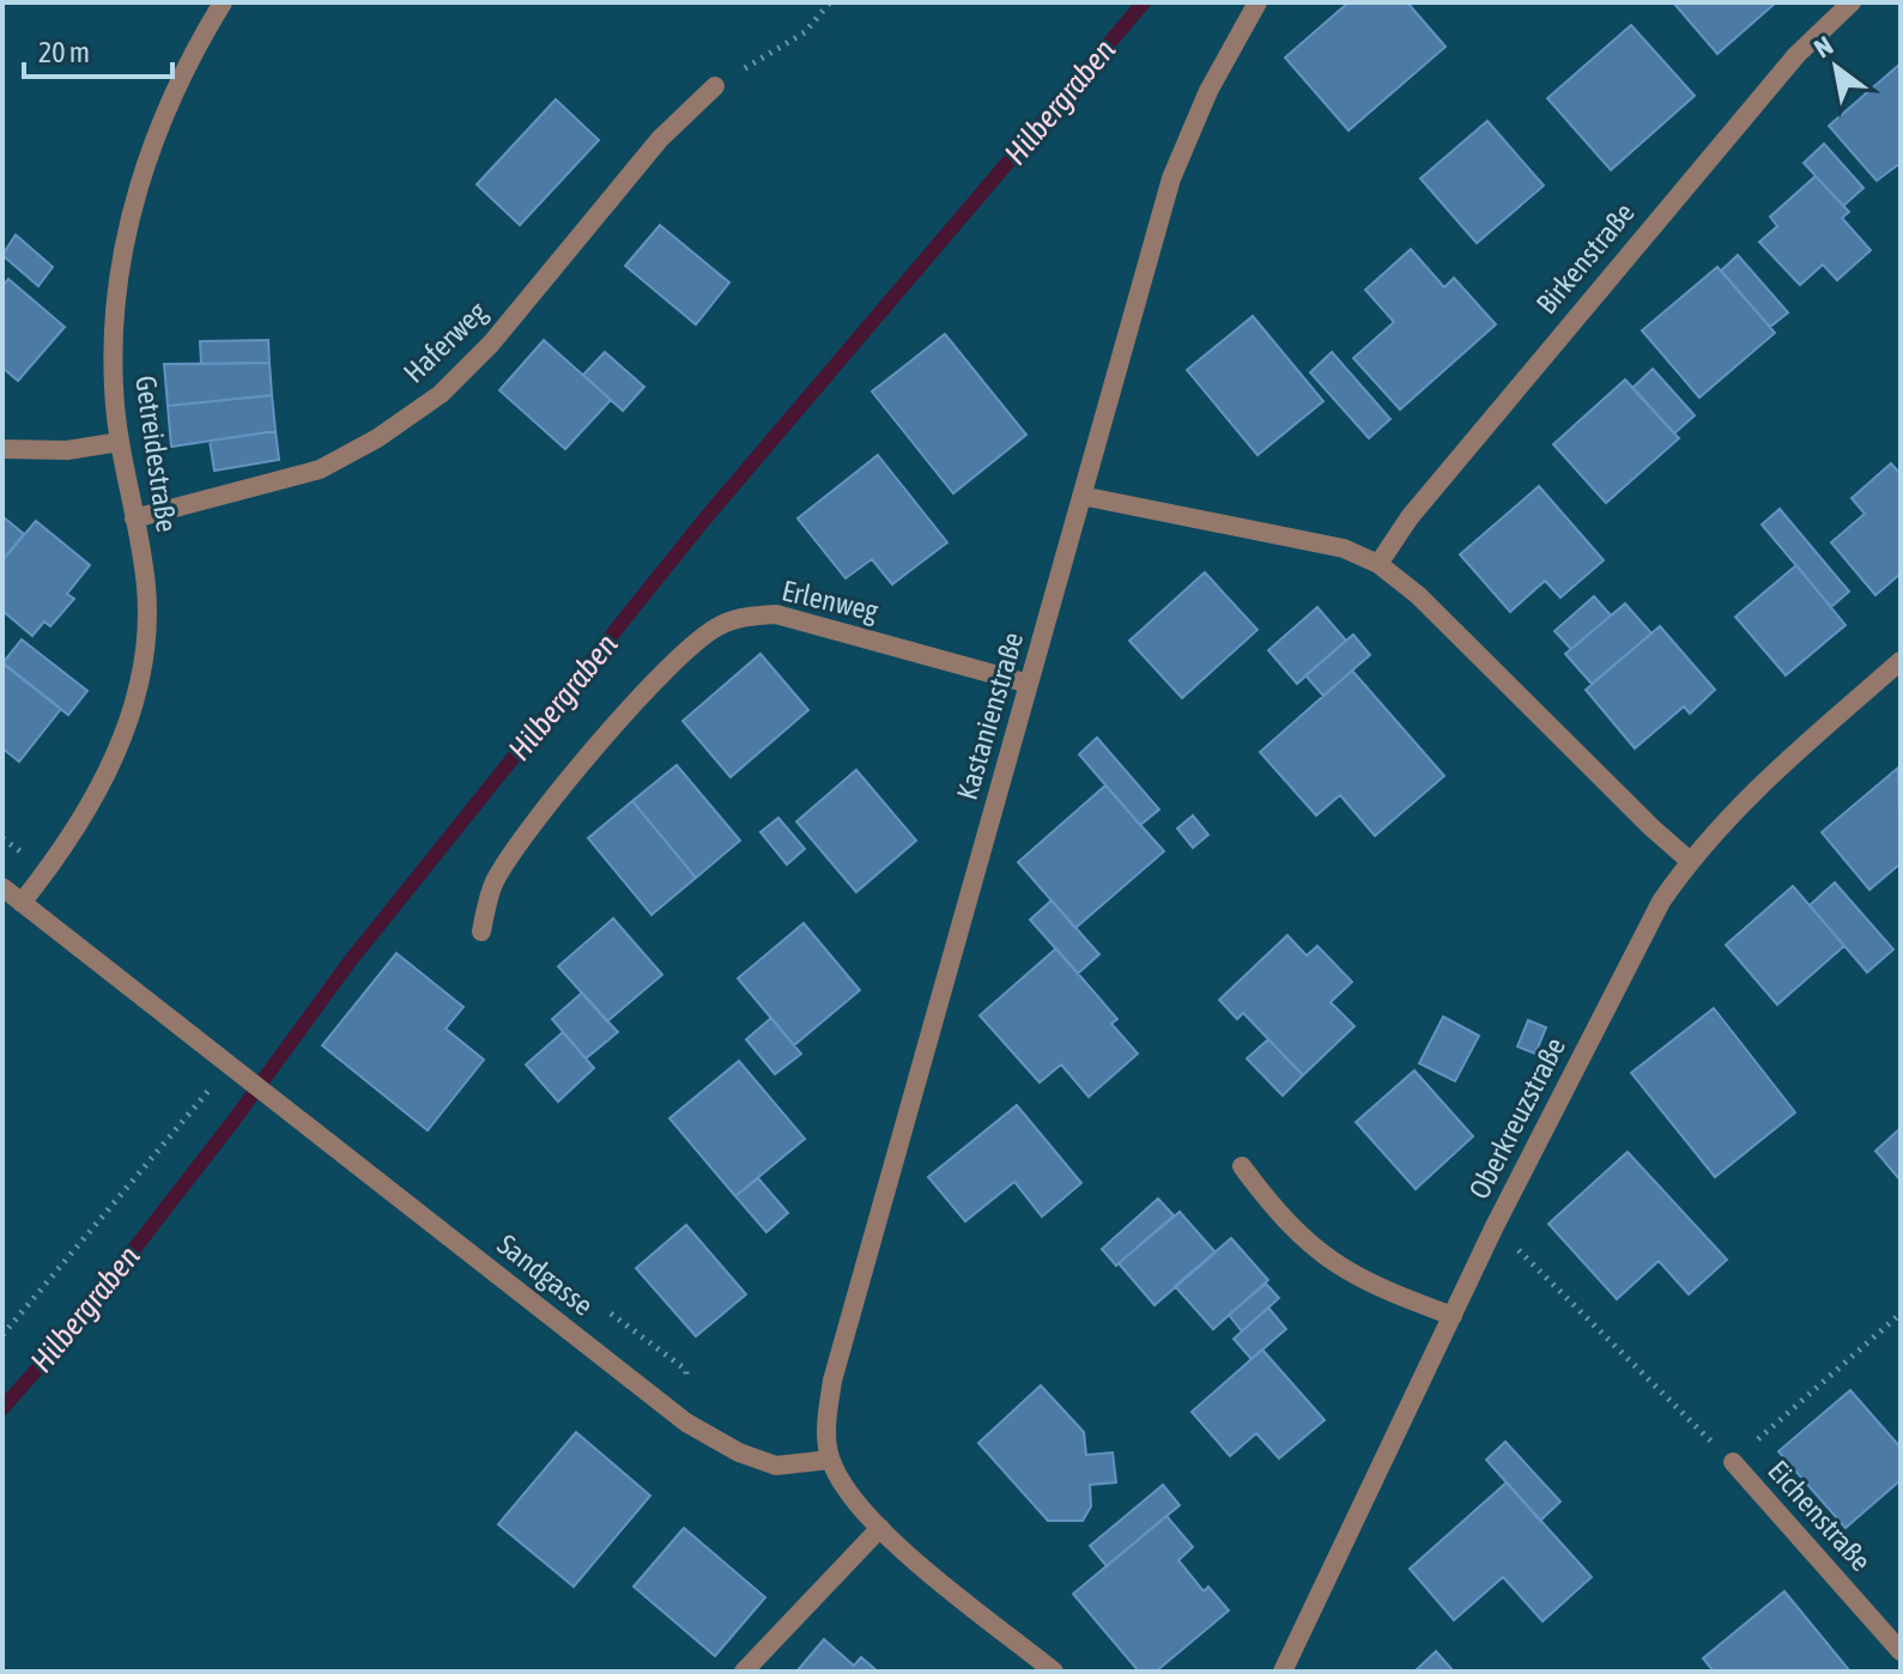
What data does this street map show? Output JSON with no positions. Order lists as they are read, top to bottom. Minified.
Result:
{"streets":{"street":["Birkenstraße","Haferweg","Getreidestraße","Erlenweg","Kastanienstraße","Oberkreuzstraße","Sandgasse","Eichenstraße"]},"crossings":[["Haferweg","Getreidestraße"],["Getreidestraße","Sandgasse"],["Erlenweg","Kastanienstraße"],["Kastanienstraße","Sandgasse"]],"water":["Hilbergraben"],"scale_bar":"20 m","north":"top left"}
